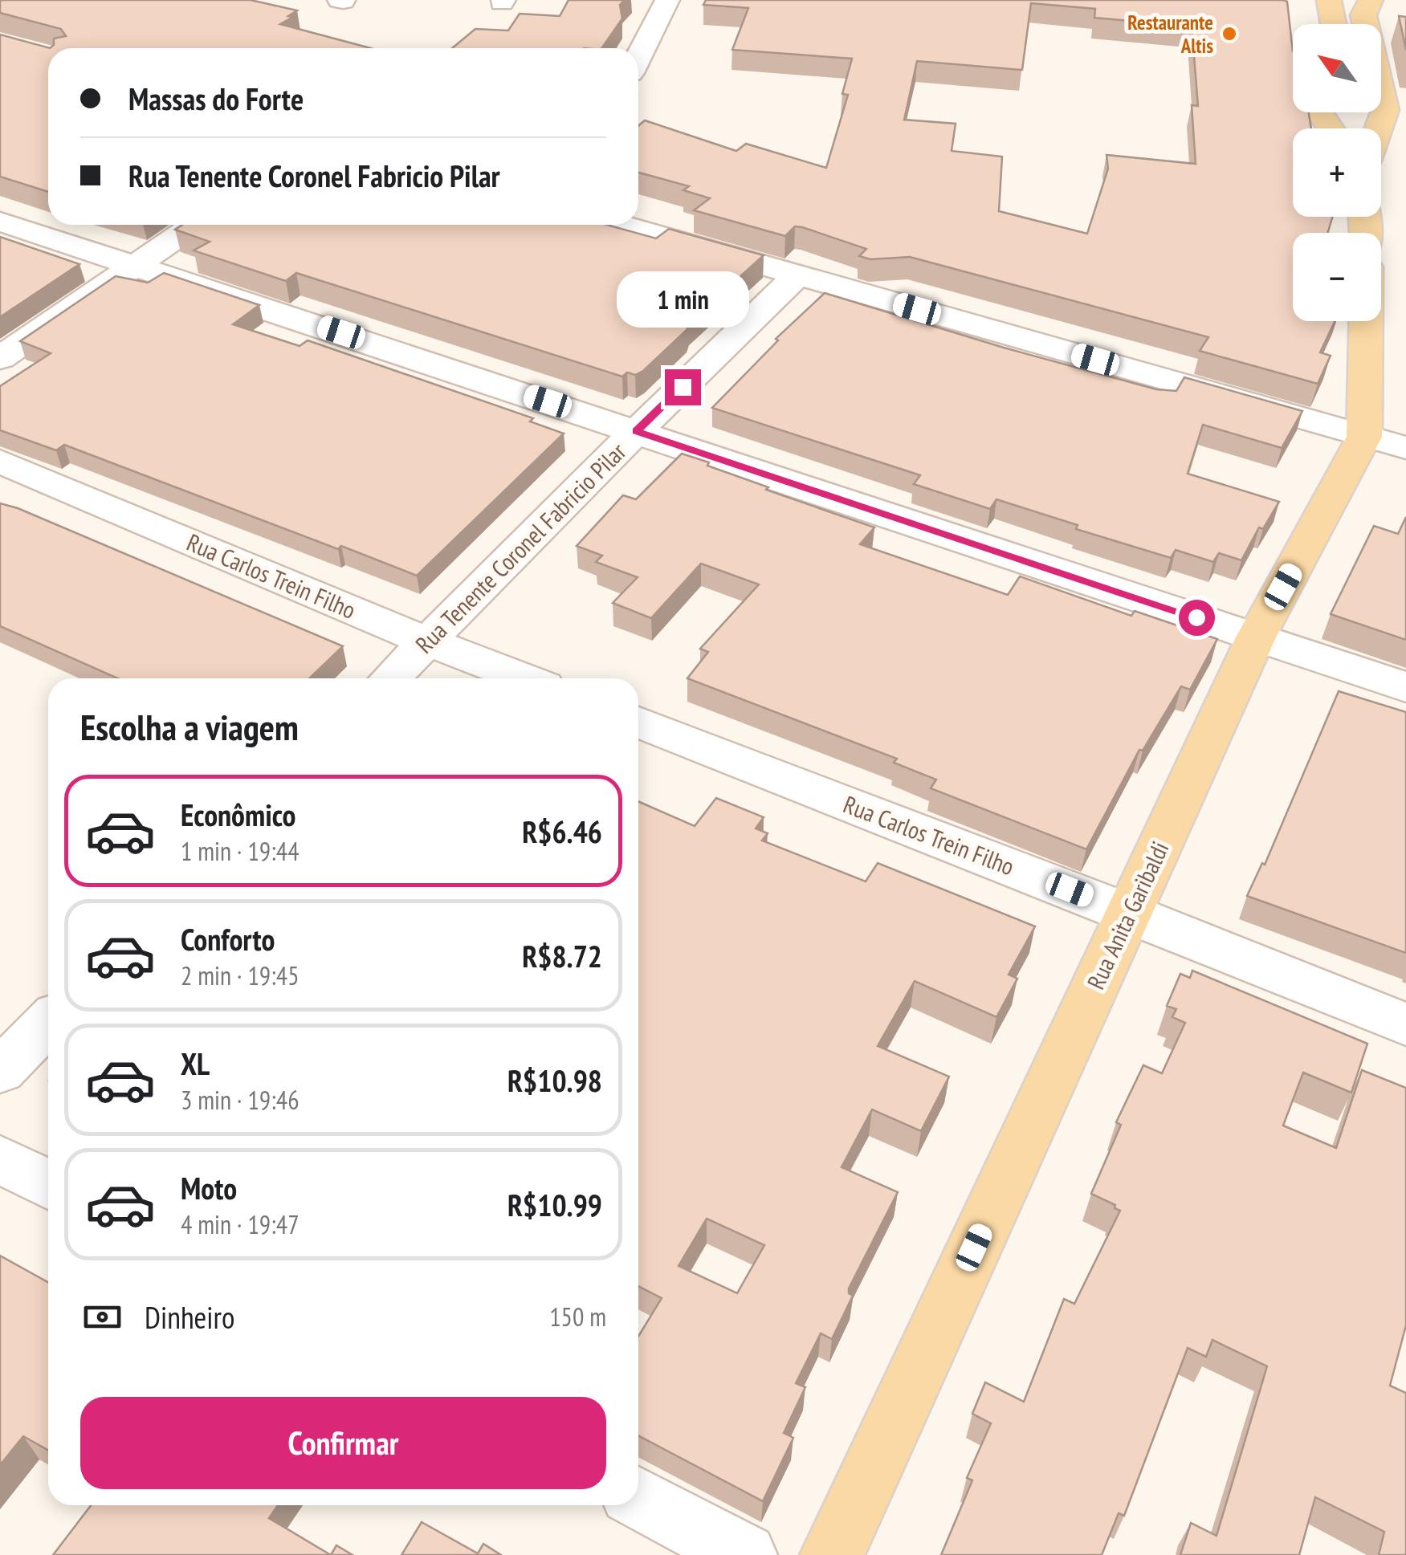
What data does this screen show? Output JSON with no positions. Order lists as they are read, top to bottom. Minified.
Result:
{"streets":{"main road":["Rua Anita Garibaldi"],"street":["Rua Tenente Coronel Fabricio Pilar","Rua Carlos Trein Filho"]},"crossings":[["Rua Tenente Coronel Fabricio Pilar","Rua Carlos Trein Filho"],["Rua Carlos Trein Filho","Rua Anita Garibaldi"]],"places":["Restaurante Altis"],"north":"top left","page":{"map_buttons":["+","−"],"banner":["Massas do Forte","Rua Tenente Coronel Fabricio Pilar"],"bubble":"1 min","heading":"Escolha a viagem","list":[{"name":"Econômico","note":"1 min · 19:44","value":"R$6.46"},{"name":"Conforto","note":"2 min · 19:45","value":"R$8.72"},{"name":"XL","note":"3 min · 19:46","value":"R$10.98"},{"name":"Moto","note":"4 min · 19:47","value":"R$10.99"}],"pay":["Dinheiro","150 m"],"buttons":"Confirmar"}}
